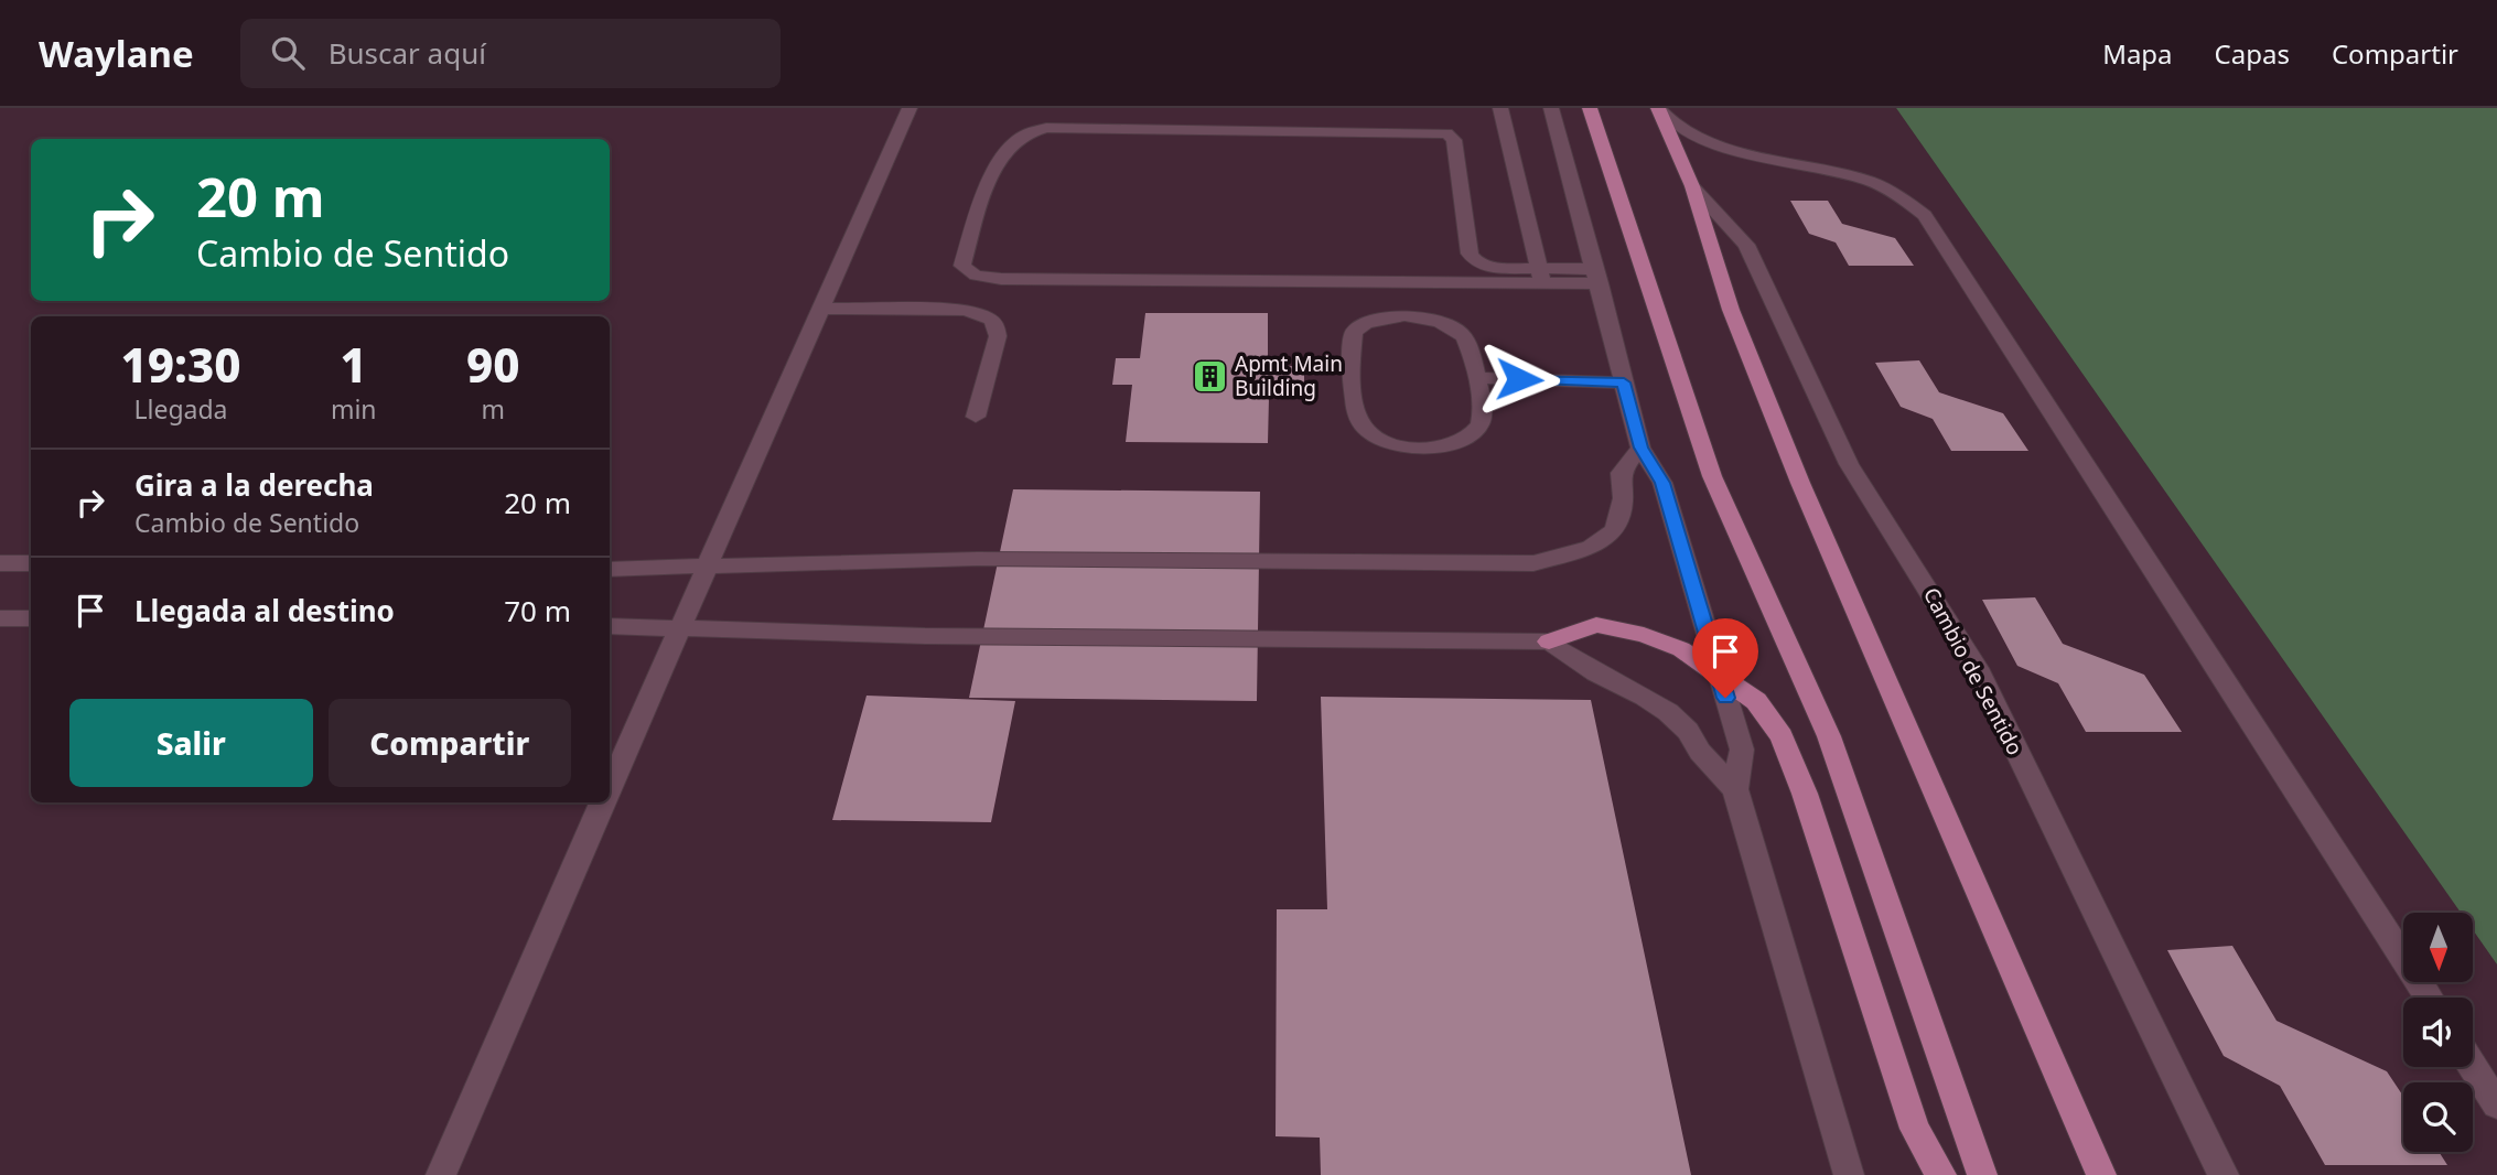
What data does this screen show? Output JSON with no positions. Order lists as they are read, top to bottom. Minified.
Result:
{"streets":{"street":["Cambio de Sentido"]},"places":{"building":["Apmt Main Building"]},"north":"bottom","page":{"header":"Waylane","search":"Buscar aquí","nav":["Mapa","Capas","Compartir"],"turn":["20 m","Cambio de Sentido"],"eta":["19:30","Llegada","1","min","90","m"],"list":[{"name":"Gira a la derecha","note":"Cambio de Sentido","value":"20 m"},{"name":"Llegada al destino","value":"70 m"}],"buttons":["Salir","Compartir"]}}
